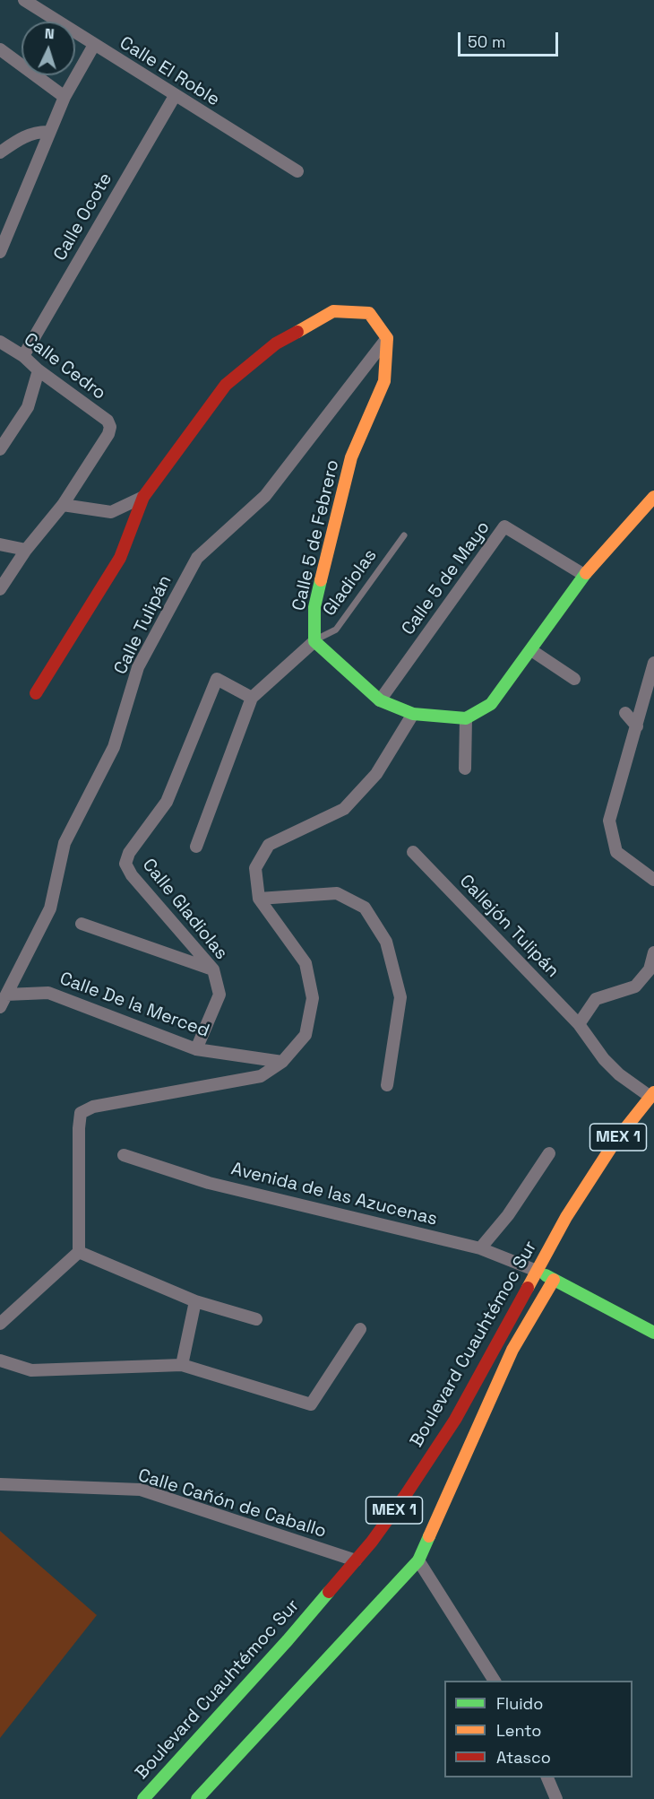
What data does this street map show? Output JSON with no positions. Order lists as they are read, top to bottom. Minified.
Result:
{"streets":{"street":["Calle El Roble","Calle Ocote","Calle Cedro","Calle 5 de Febrero","Calle 5 de Mayo","Calle Tulipán","Calle Gladiolas","Callejón Tulipán","Calle De la Merced","MEX 1","Avenida de las Azucenas","Boulevard Cuauhtémoc Sur","Calle Cañón de Caballo"],"lane":["Gladiolas"]},"crossings":[["Calle El Roble","Calle Ocote"],["Calle Ocote","Calle Cedro"],["Calle 5 de Febrero","Gladiolas"],["Calle 5 de Febrero","Calle Tulipán"],["Calle Tulipán","Calle De la Merced"],["Calle Gladiolas","Calle De la Merced"],["Callejón Tulipán","Boulevard Cuauhtémoc Sur"],["Avenida de las Azucenas","Boulevard Cuauhtémoc Sur"],["Boulevard Cuauhtémoc Sur","Calle Cañón de Caballo"]],"legend":["Fluido","Lento","Atasco"],"scale_bar":"50 m","north":"top"}
